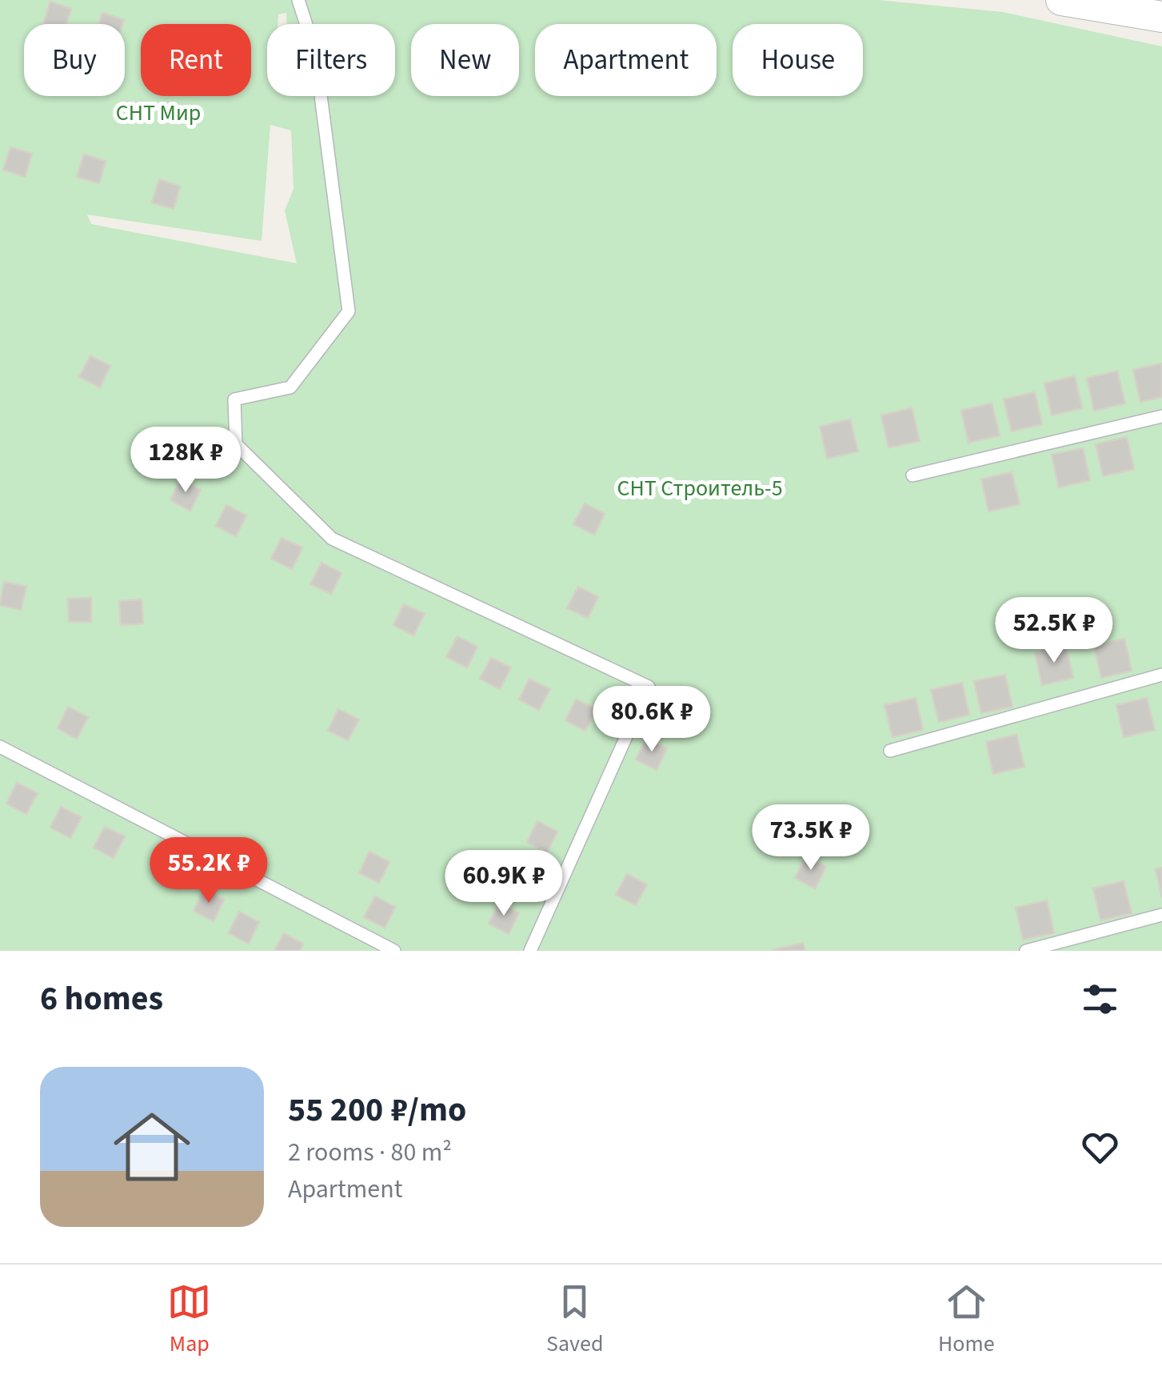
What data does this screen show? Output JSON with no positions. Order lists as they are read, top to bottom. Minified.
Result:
{"parks":["СНТ Мир","СНТ Строитель-5"],"page":{"chip":["Buy","Rent","Filters","New","Apartment","House"],"price":["128K ₽","52.5K ₽","80.6K ₽","73.5K ₽","55.2K ₽","60.9K ₽"],"heading":"6 homes","list":[{"name":"55 200 ₽/mo","note":"2 rooms · 80 m² · Apartment"}],"tabs":["Map","Saved","Home"]}}
